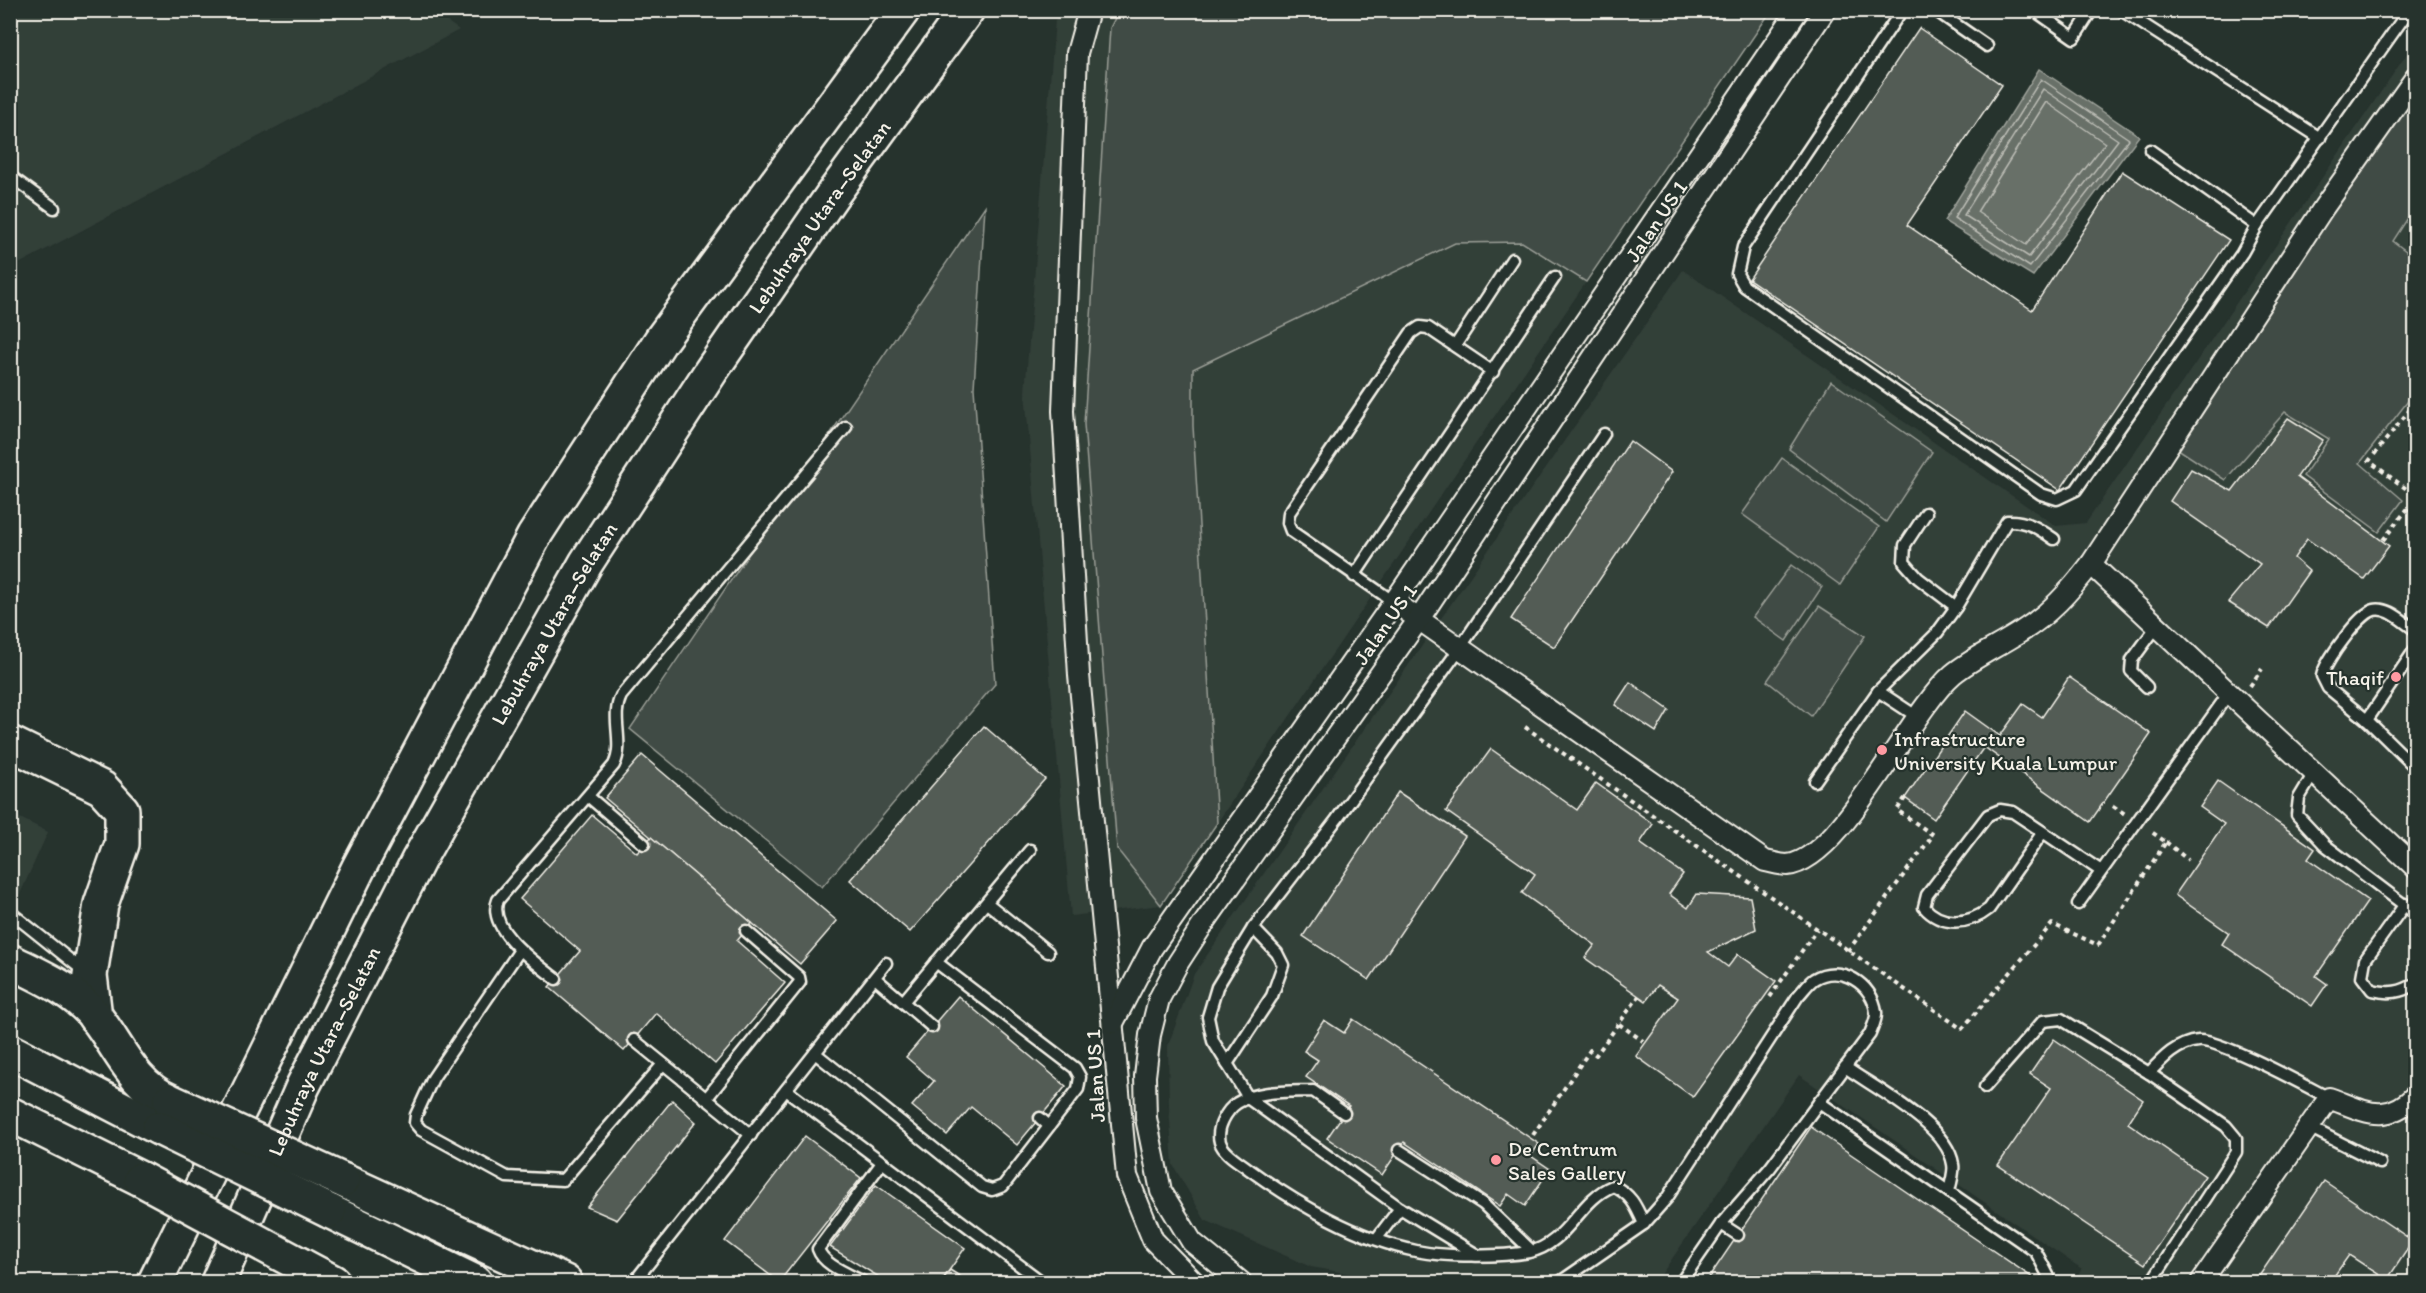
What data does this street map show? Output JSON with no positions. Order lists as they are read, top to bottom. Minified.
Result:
{"streets":{"highway":["Lebuhraya Utara–Selatan"],"street":["Jalan US 1"]},"places":["Thaqif","Infrastructure University Kuala Lumpur","De Centrum Sales Gallery"]}
